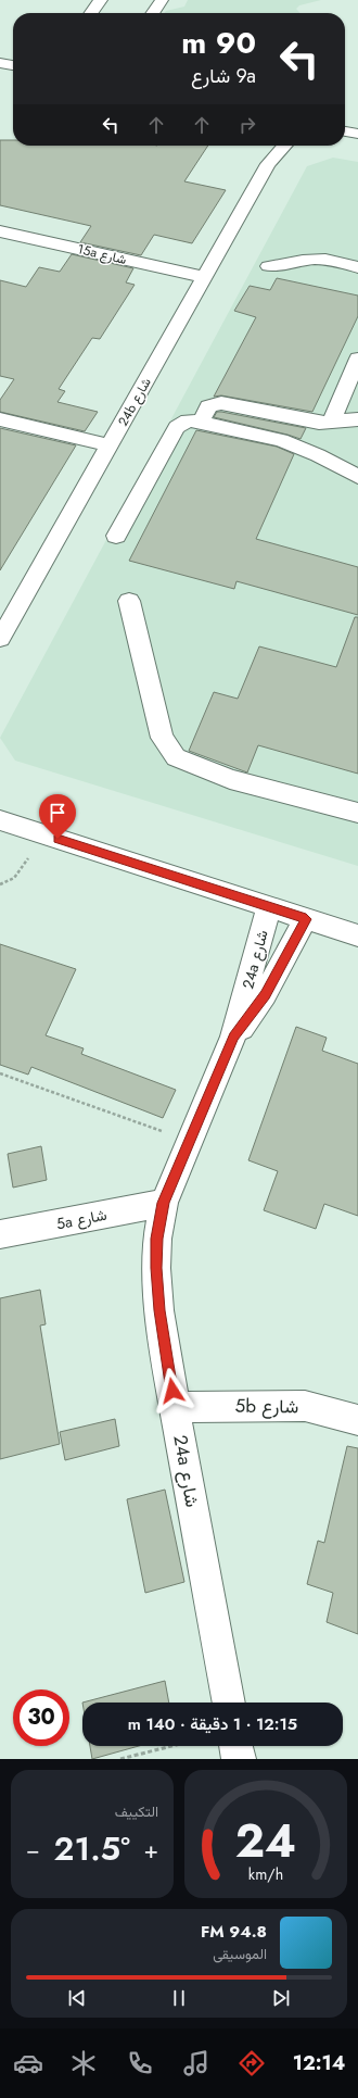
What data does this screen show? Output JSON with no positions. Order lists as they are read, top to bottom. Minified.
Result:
{"streets":{"street":["15a شارع","24b شارع","24a شارع","5a شارع","5b شارع"]},"crossings":[["15a شارع","24b شارع"],["24a شارع","5a شارع"],["24a شارع","5b شارع"]],"page":{"turn":["90 m","9a شارع"],"limit":"30","trip":"12:15 · 1 دقيقة · 140 m","tile":"التكييف","heat":["−","21.5°","+"],"song":["94.8 FM","الموسيقى"],"tabs":"12:14","gauge":["24","km/h"]}}
